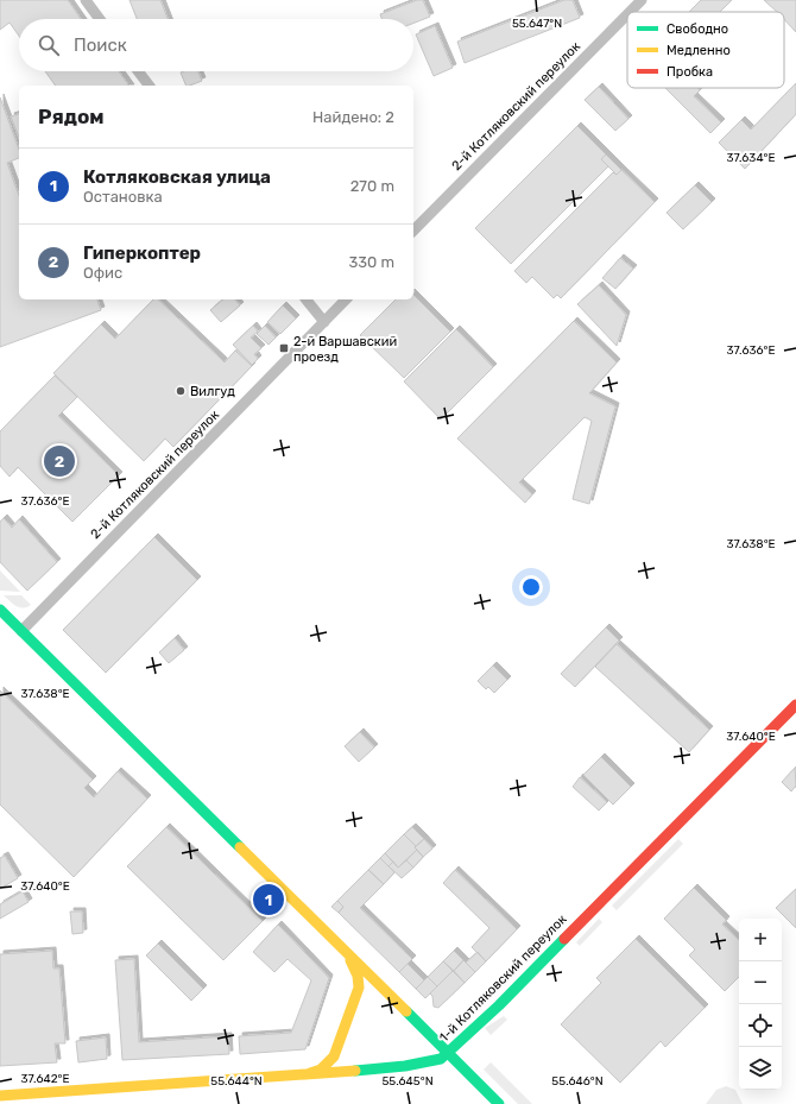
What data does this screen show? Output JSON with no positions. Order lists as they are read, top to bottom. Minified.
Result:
{"streets":{"street":["2-й Котляковский переулок","1-й Котляковский переулок"]},"places":{"transit":["2-й Варшавский проезд"],"other":["Вилгуд"]},"legend":["Свободно","Медленно","Пробка"],"page":{"search":"Поиск","heading":["Рядом","Найдено: 2"],"list":[{"mark":"1","name":"Котляковская улица","note":"Остановка","value":"270 m"},{"mark":"2","name":"Гиперкоптер","note":"Офис","value":"330 m"}],"pins":["2","1"],"map_buttons":["+","−"]},"coordinates":["55.647°N","37.634°E","37.636°E","37.638°E","37.640°E","37.642°E","55.644°N","55.645°N","55.646°N"]}
